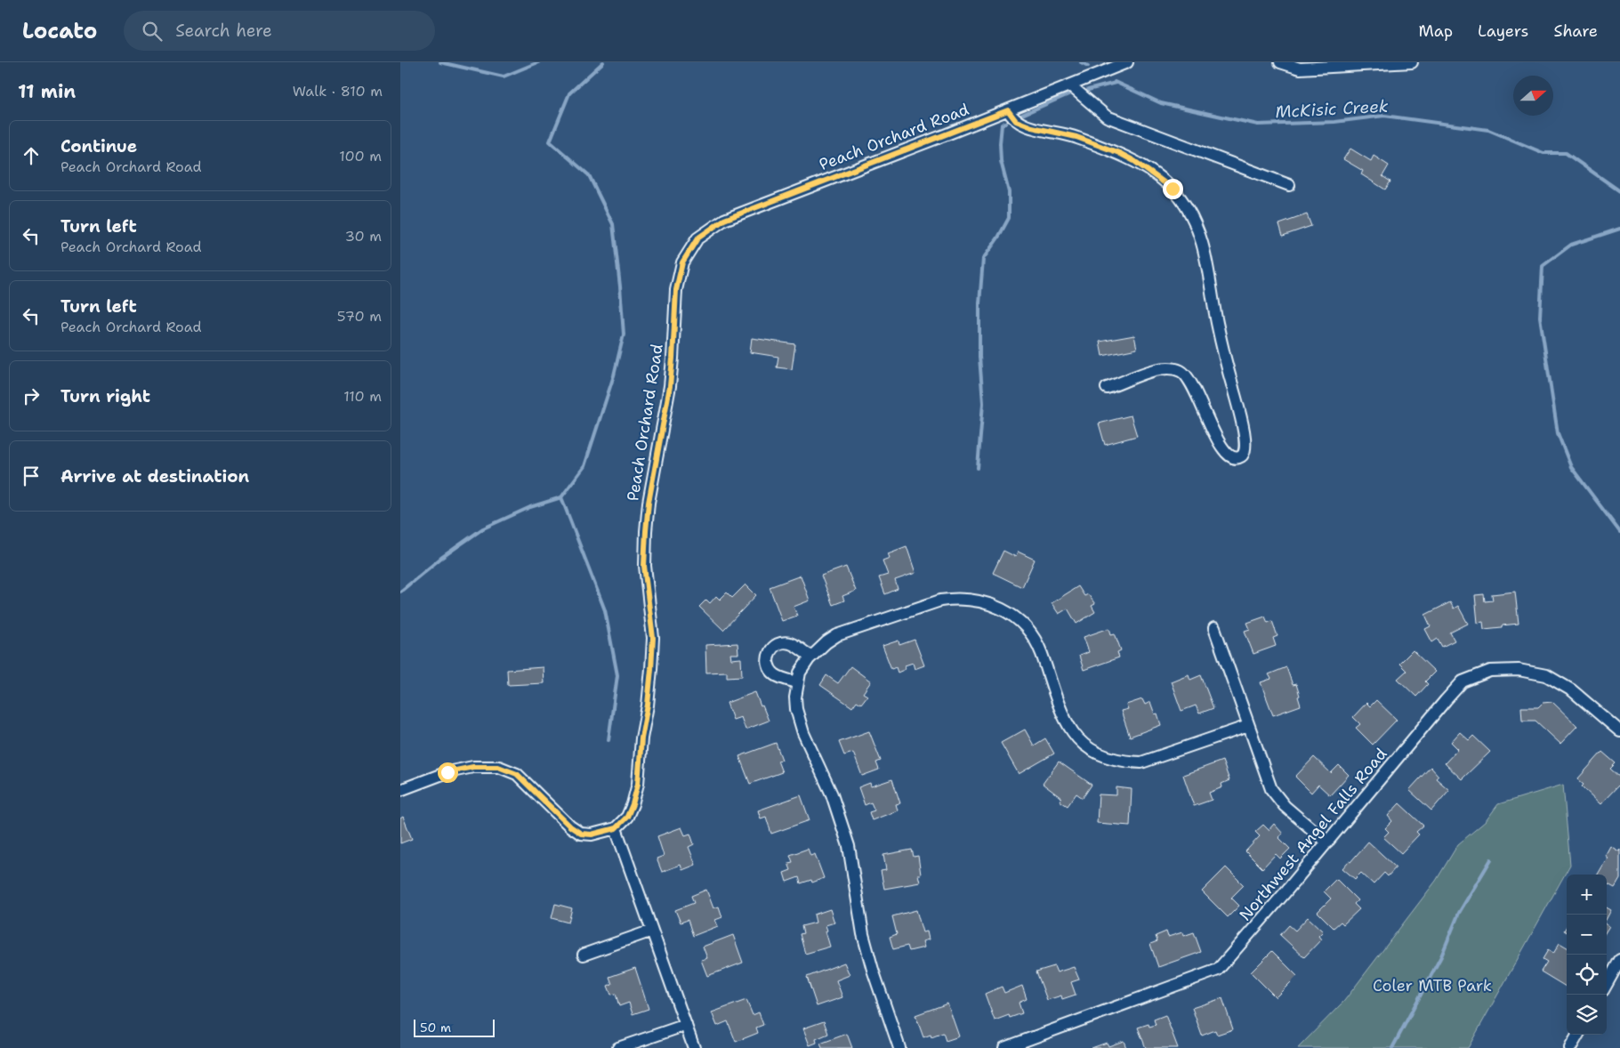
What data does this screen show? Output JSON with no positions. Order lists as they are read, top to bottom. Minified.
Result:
{"streets":{"street":["Peach Orchard Road","Northwest Angel Falls Road"]},"water":["McKisic Creek"],"parks":["Coler MTB Park"],"scale_bar":"50 m","north":"right","page":{"header":"Locato","search":"Search here","nav":["Map","Layers","Share"],"heading":["11 min","Walk · 810 m"],"list":[["Continue","Peach Orchard Road","100 m"],["Turn left","Peach Orchard Road","30 m"],["Turn left","Peach Orchard Road","570 m"],["Turn right","110 m"],"Arrive at destination"],"map_buttons":["+","−"],"scale":"50 m"}}
